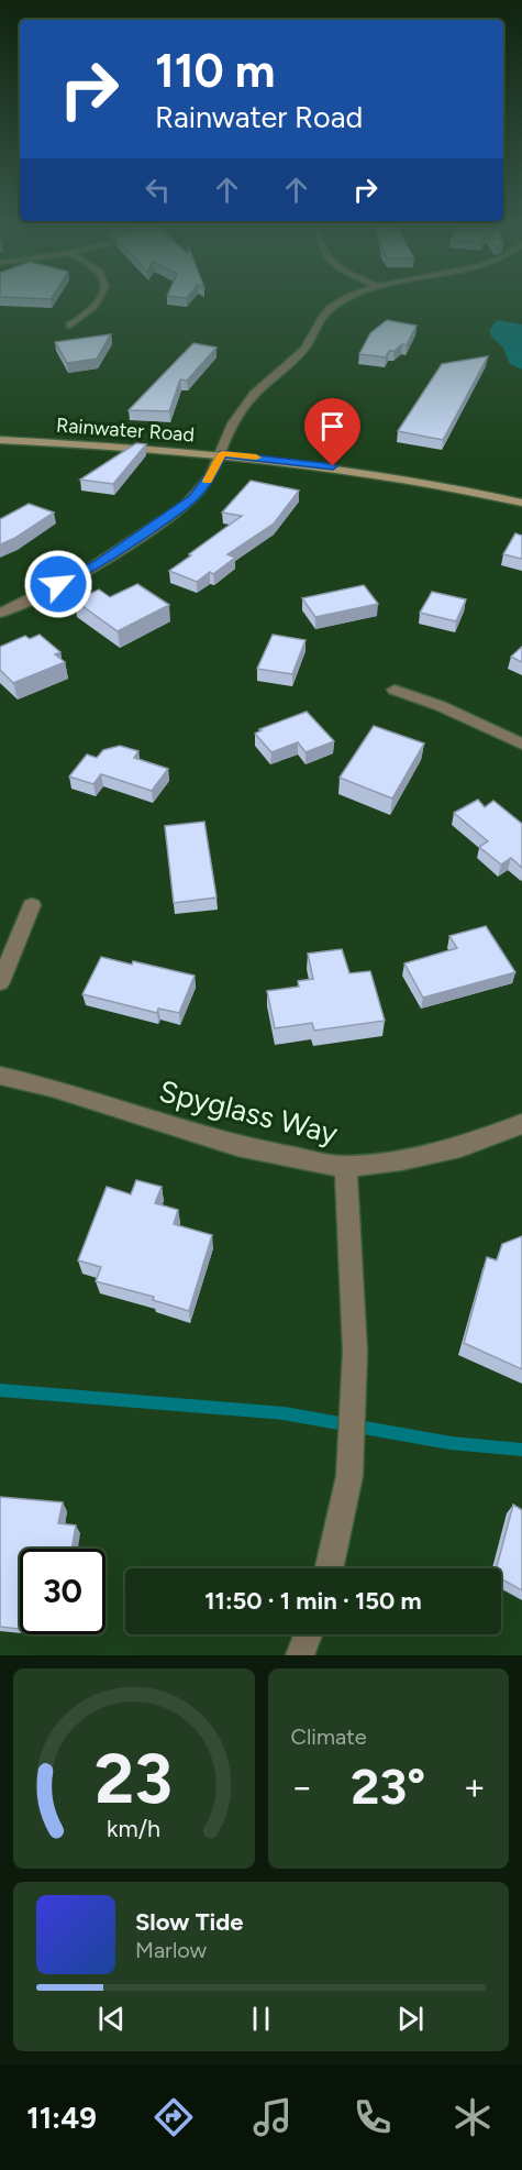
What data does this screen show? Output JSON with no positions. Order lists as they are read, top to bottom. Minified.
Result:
{"streets":{"street":["Rainwater Road","Spyglass Way"]},"page":{"turn":["110 m","Rainwater Road"],"limit":"30","trip":"11:50 · 1 min · 150 m","tile":"Climate","heat":["−","23°","+"],"song":["Slow Tide","Marlow"],"tabs":"11:49","gauge":["23","km/h"]}}
